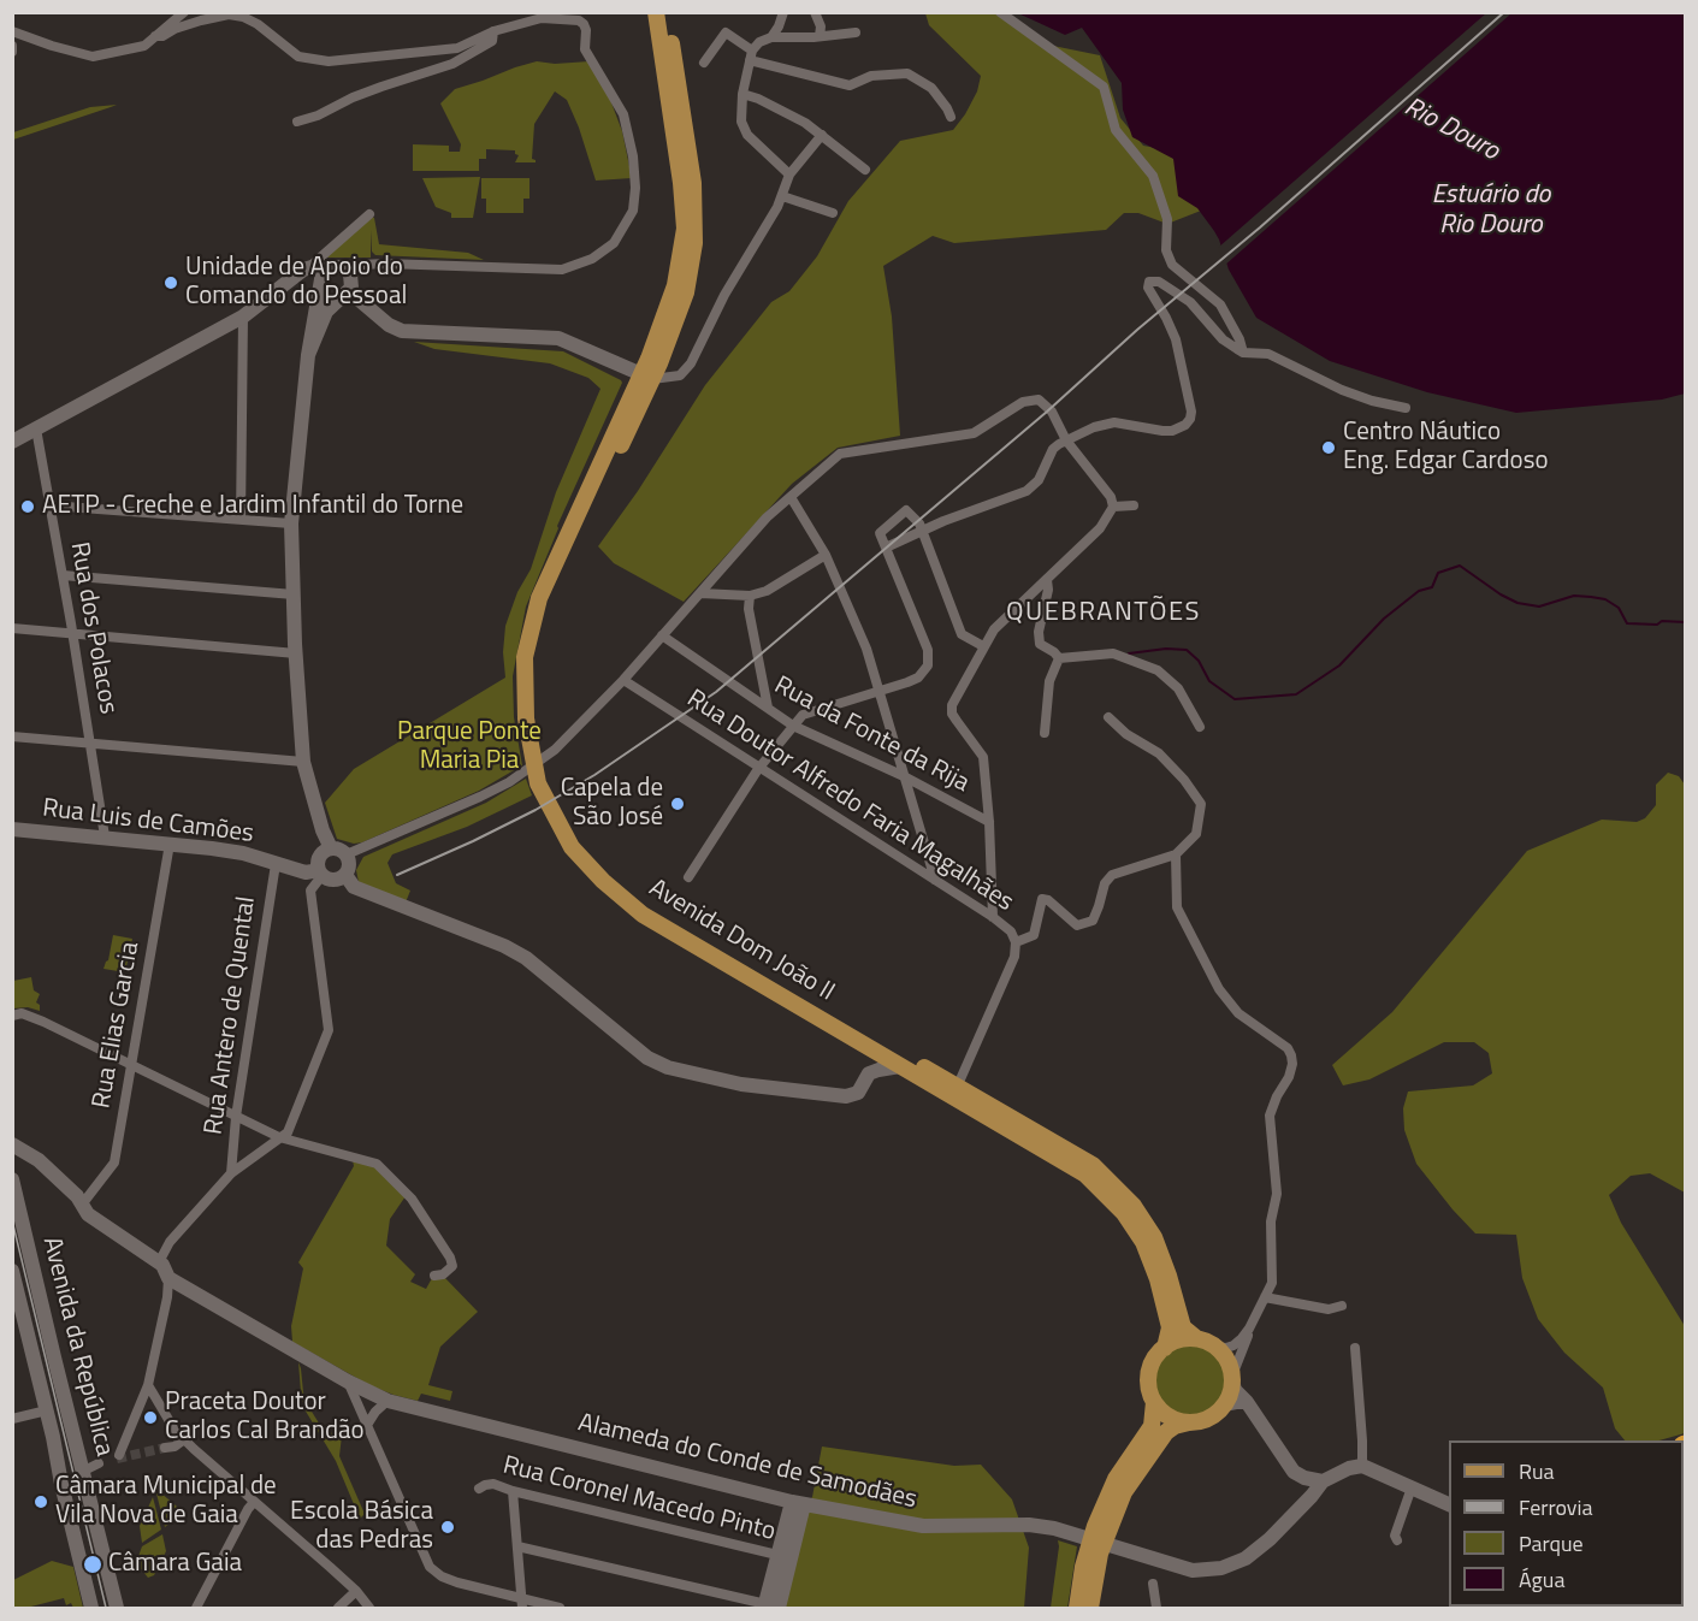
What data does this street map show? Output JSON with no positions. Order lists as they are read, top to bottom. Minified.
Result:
{"streets":{"main road":["Avenida Dom João II"],"street":["Rua dos Polacos","Rua da Fonte da Rija","Rua Doutor Alfredo Faria Magalhães","Rua Luis de Camões","Rua Antero de Quental","Rua Elias Garcia","Avenida da República","Alameda do Conde de Samodães","Rua Coronel Macedo Pinto"]},"crossings":[["Rua dos Polacos","Rua Luis de Camões"],["Rua Doutor Alfredo Faria Magalhães","Avenida Dom João II"],["Rua Luis de Camões","Rua Antero de Quental"],["Rua Luis de Camões","Rua Elias Garcia"]],"districts":["QUEBRANTÕES"],"water":["Rio Douro","Estuário do Rio Douro"],"parks":["Parque Ponte Maria Pia"],"places":["Unidade de Apoio do Comando do Pessoal","Centro Náutico Eng. Edgar Cardoso","AETP - Creche e Jardim Infantil do Torne","Capela de São José","Praceta Doutor Carlos Cal Brandão","Câmara Municipal de Vila Nova de Gaia","Escola Básica das Pedras","Câmara Gaia"],"legend":["Rua","Ferrovia","Parque","Água"]}
